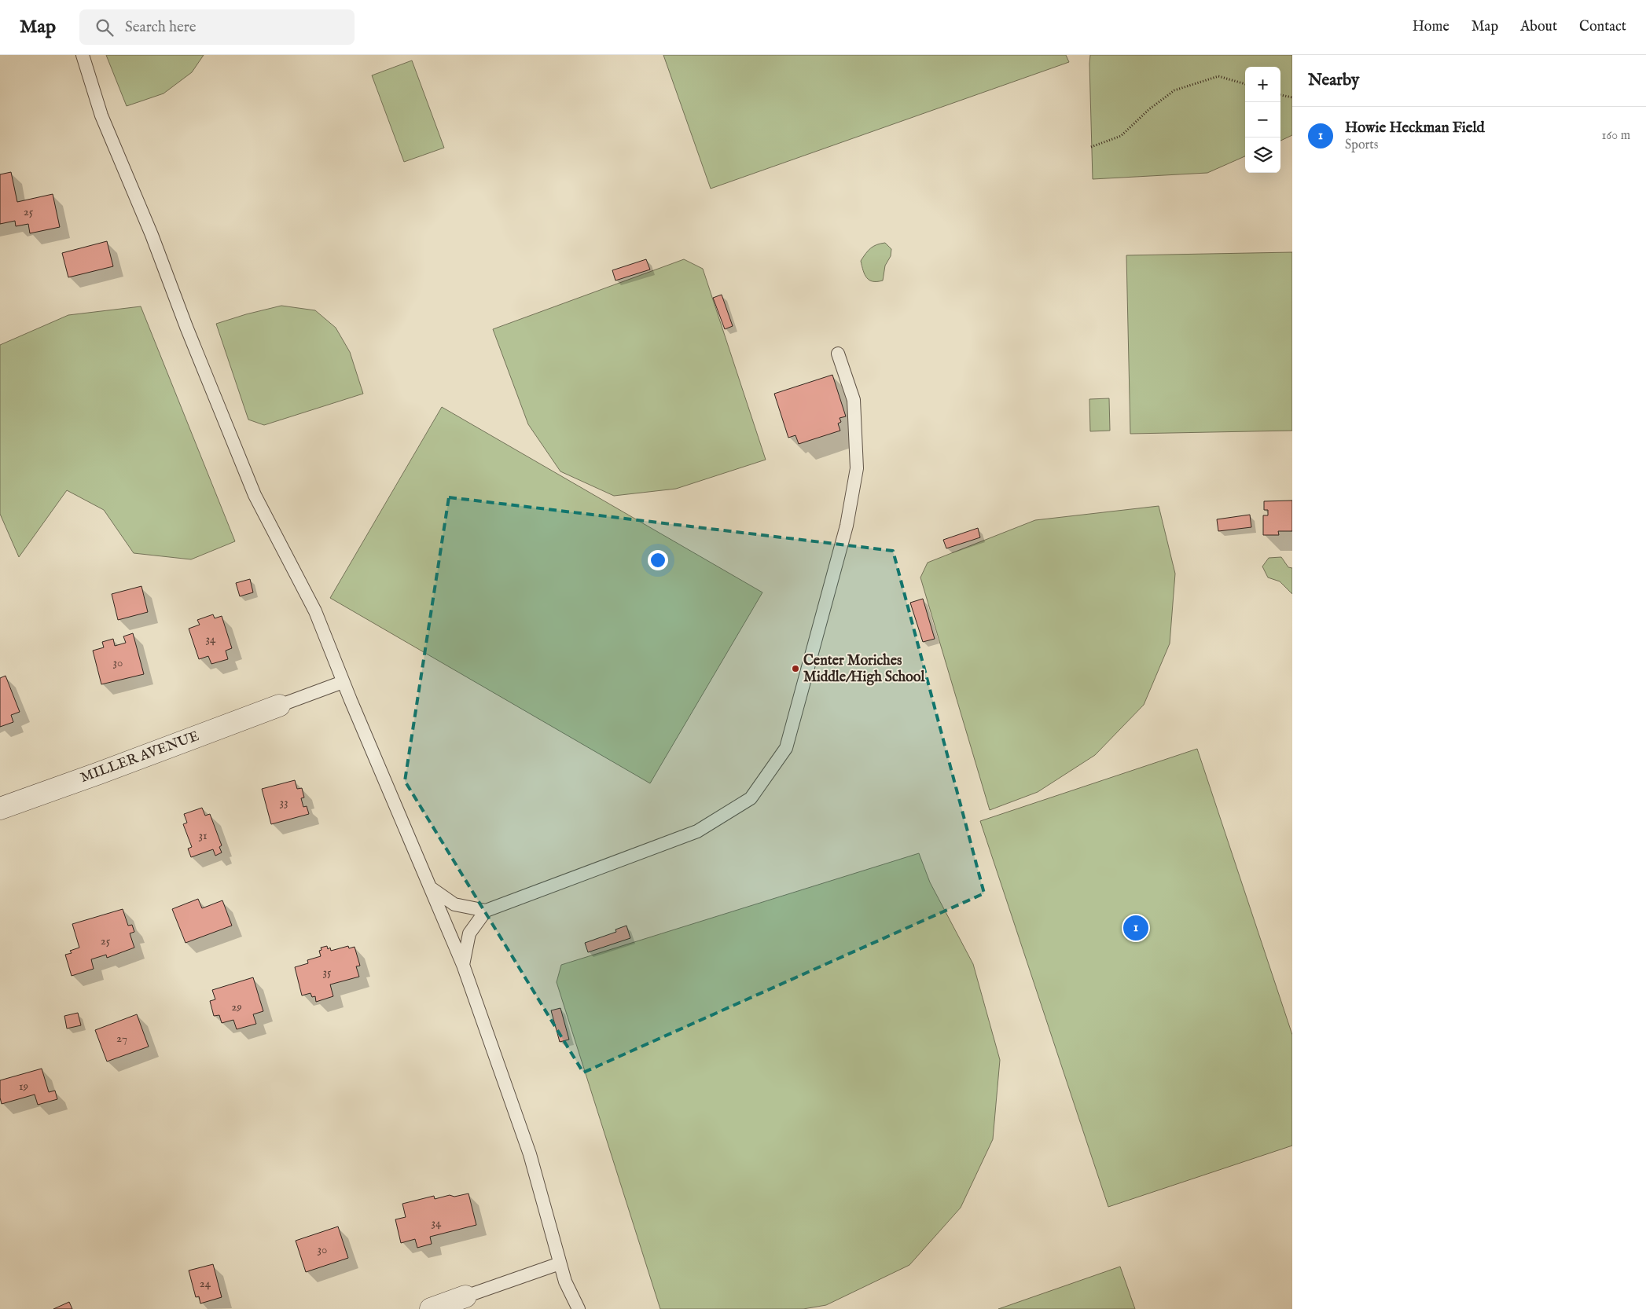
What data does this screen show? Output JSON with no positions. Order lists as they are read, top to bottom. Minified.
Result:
{"streets":{"street":["MILLER AVENUE"]},"places":["Center Moriches Middle/High School"],"house_numbers":["25","34","30","33","31","25","35","29","27","19","34","30","24"],"page":{"header":"Map","search":"Search here","nav":["Home","Map","About","Contact"],"heading":"Nearby","map_buttons":["+","−"],"list":[{"mark":"1","name":"Howie Heckman Field","note":"Sports","value":"160 m"}],"pins":"1"}}
